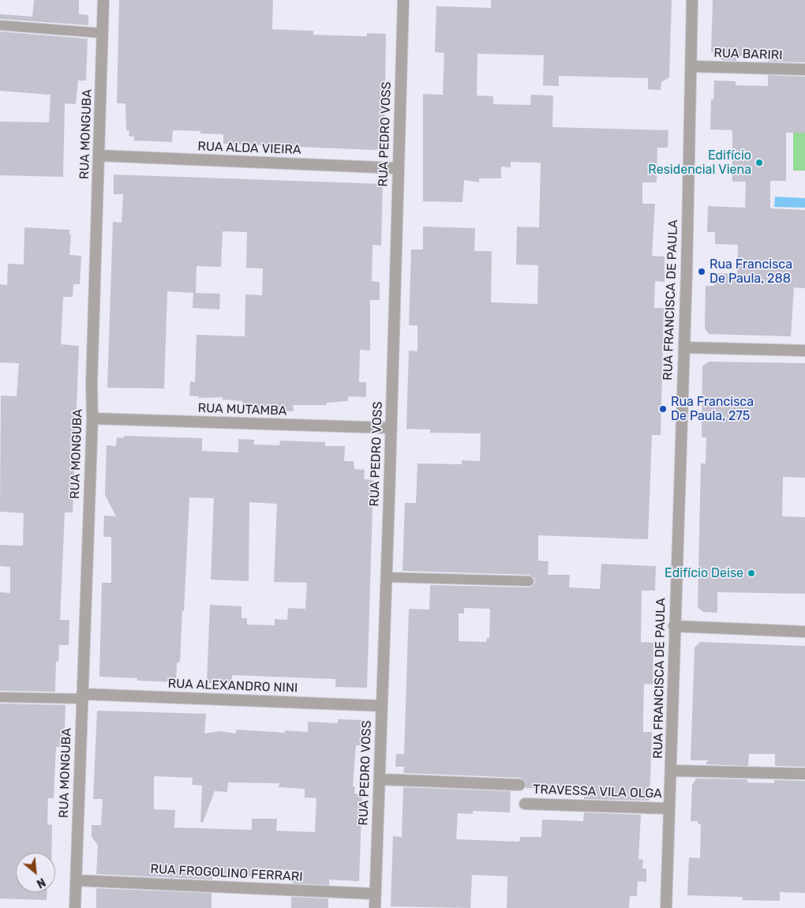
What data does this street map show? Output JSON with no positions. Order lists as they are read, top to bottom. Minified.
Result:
{"streets":{"street":["RUA BARIRI","RUA MONGUBA","RUA PEDRO VOSS","RUA ALDA VIEIRA","RUA FRANCISCA DE PAULA","RUA MUTAMBA","RUA ALEXANDRO NINI","TRAVESSA VILA OLGA","RUA FROGOLINO FERRARI"]},"crossings":[["RUA BARIRI","RUA FRANCISCA DE PAULA"],["RUA MONGUBA","RUA ALDA VIEIRA"],["RUA MONGUBA","RUA MUTAMBA"],["RUA MONGUBA","RUA ALEXANDRO NINI"],["RUA MONGUBA","RUA FROGOLINO FERRARI"],["RUA PEDRO VOSS","RUA ALDA VIEIRA"],["RUA PEDRO VOSS","RUA MUTAMBA"],["RUA PEDRO VOSS","RUA ALEXANDRO NINI"],["RUA PEDRO VOSS","RUA FROGOLINO FERRARI"],["RUA FRANCISCA DE PAULA","TRAVESSA VILA OLGA"]],"places":["Edifício Residencial Viena","Rua Francisca De Paula, 288","Rua Francisca De Paula, 275","Edifício Deise"],"north":"bottom right"}
